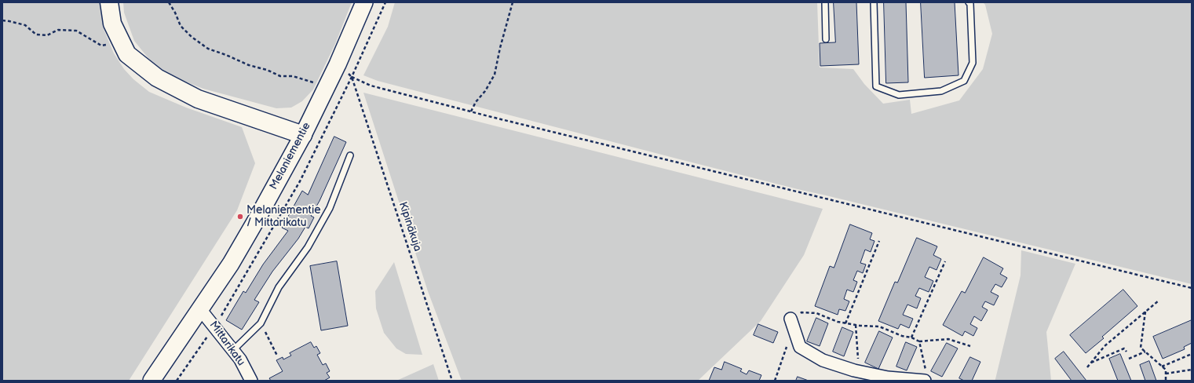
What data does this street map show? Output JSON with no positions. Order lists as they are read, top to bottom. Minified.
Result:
{"streets":{"main road":["Melaniementie"],"street":["Mittarikatu"],"path":["Kipinäkuja"]},"crossings":[["Melaniementie","Mittarikatu"]],"places":["Melaniementie / Mittarikatu"]}
